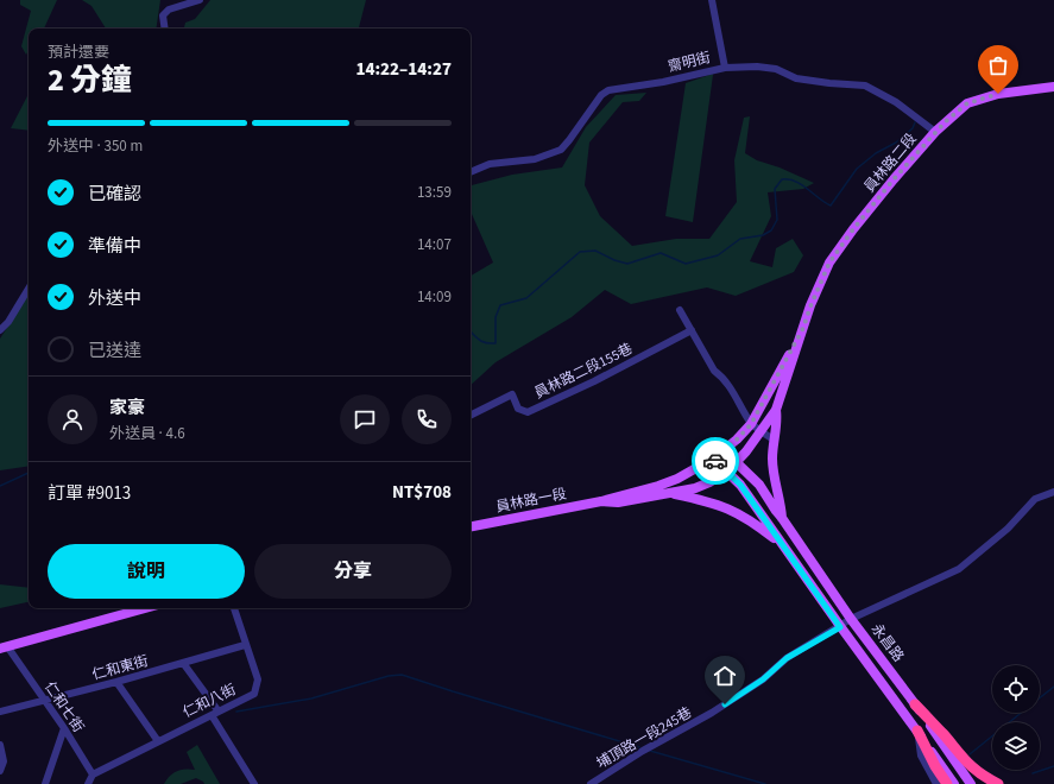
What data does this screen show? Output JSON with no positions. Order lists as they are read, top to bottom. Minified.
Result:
{"streets":{"main road":["員林路二段","員林路一段","永昌路"],"street":["齋明街","員林路二段155巷","仁和東街","仁和八街","仁和七街","埔頂路一段245巷"]},"crossings":[["齋明街","員林路二段"],["員林路二段","員林路一段"],["員林路二段","永昌路"],["員林路一段","永昌路"],["永昌路","埔頂路一段245巷"],["仁和東街","仁和八街"],["仁和東街","仁和七街"],["仁和八街","仁和七街"]],"page":{"heading":["2 分鐘","預計還要","14:22–14:27"],"panel":["家豪","外送員 · 4.6","訂單 #9013","NT$708"],"bar":"外送中 · 350 m","list":[["已確認","13:59"],["準備中","14:07"],["外送中","14:09"],"已送達"],"buttons":["說明","分享"]}}
